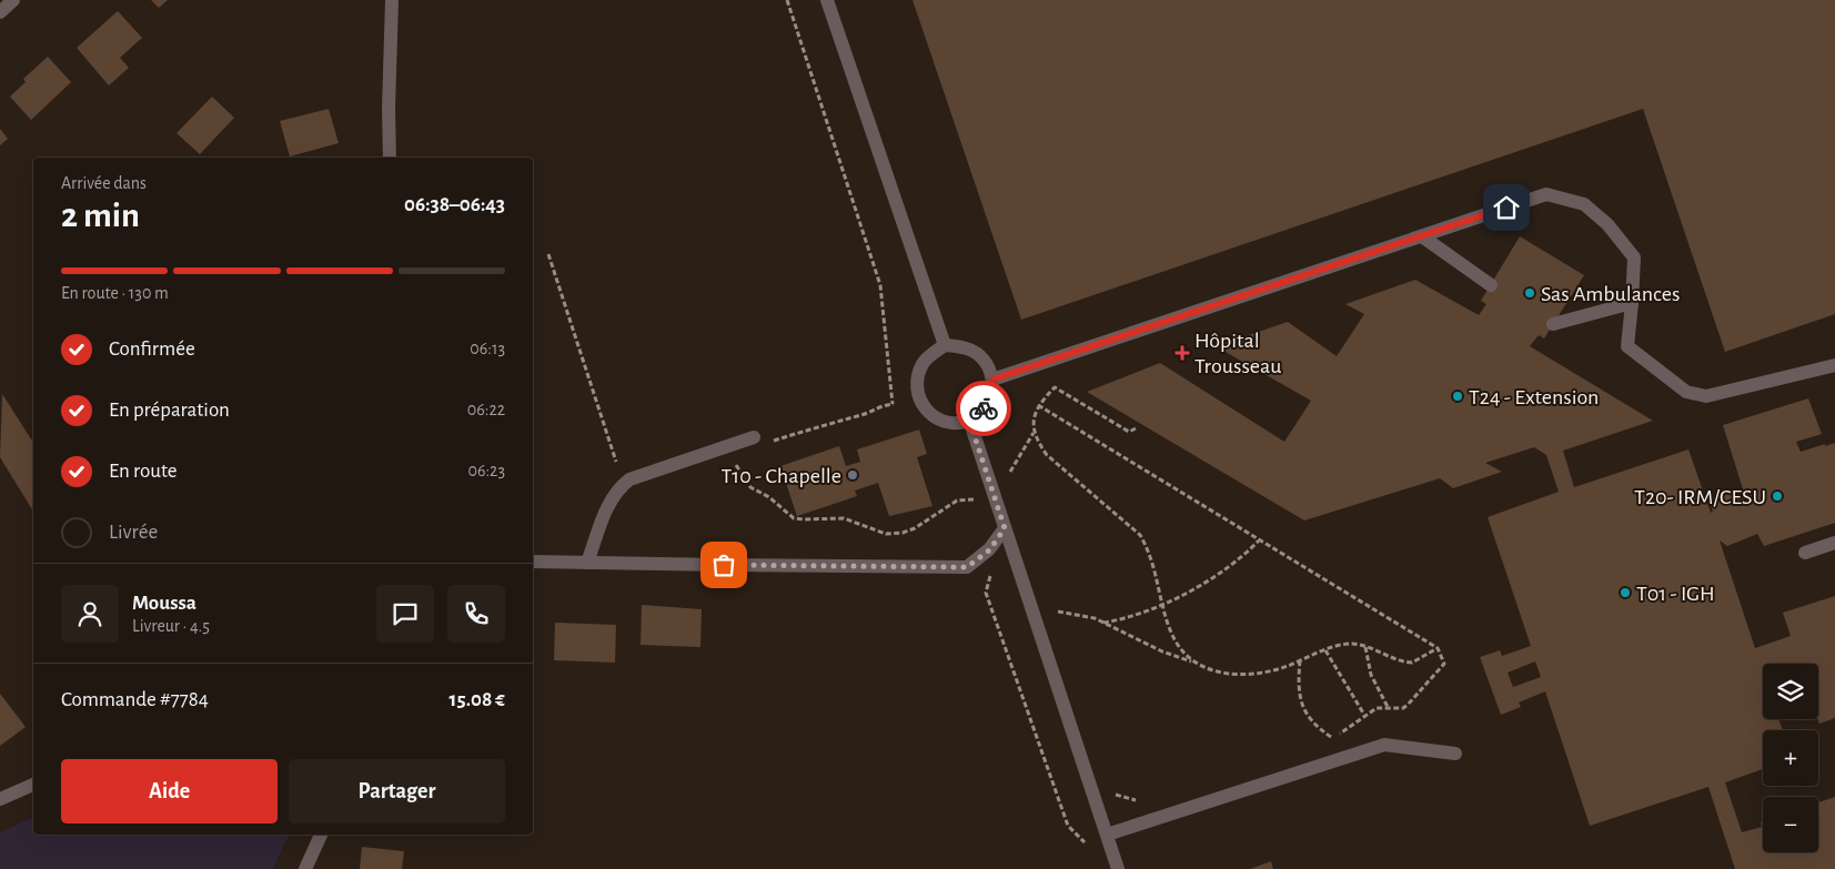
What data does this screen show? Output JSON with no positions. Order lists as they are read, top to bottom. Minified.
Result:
{"places":{"other":["Sas Ambulances","T24 - Extension","T10 - Chapelle","T20- IRM/CESU","T01 - IGH"],"health":["Hôpital Trousseau"]},"page":{"heading":["2 min","Arrivée dans","06:38–06:43"],"panel":["Moussa","Livreur · 4.5","Commande #7784","15.08 €"],"bar":"En route · 130 m","list":[["Confirmée","06:13"],["En préparation","06:22"],["En route","06:23"],"Livrée"],"map_buttons":["+","−"],"buttons":["Aide","Partager"]}}
